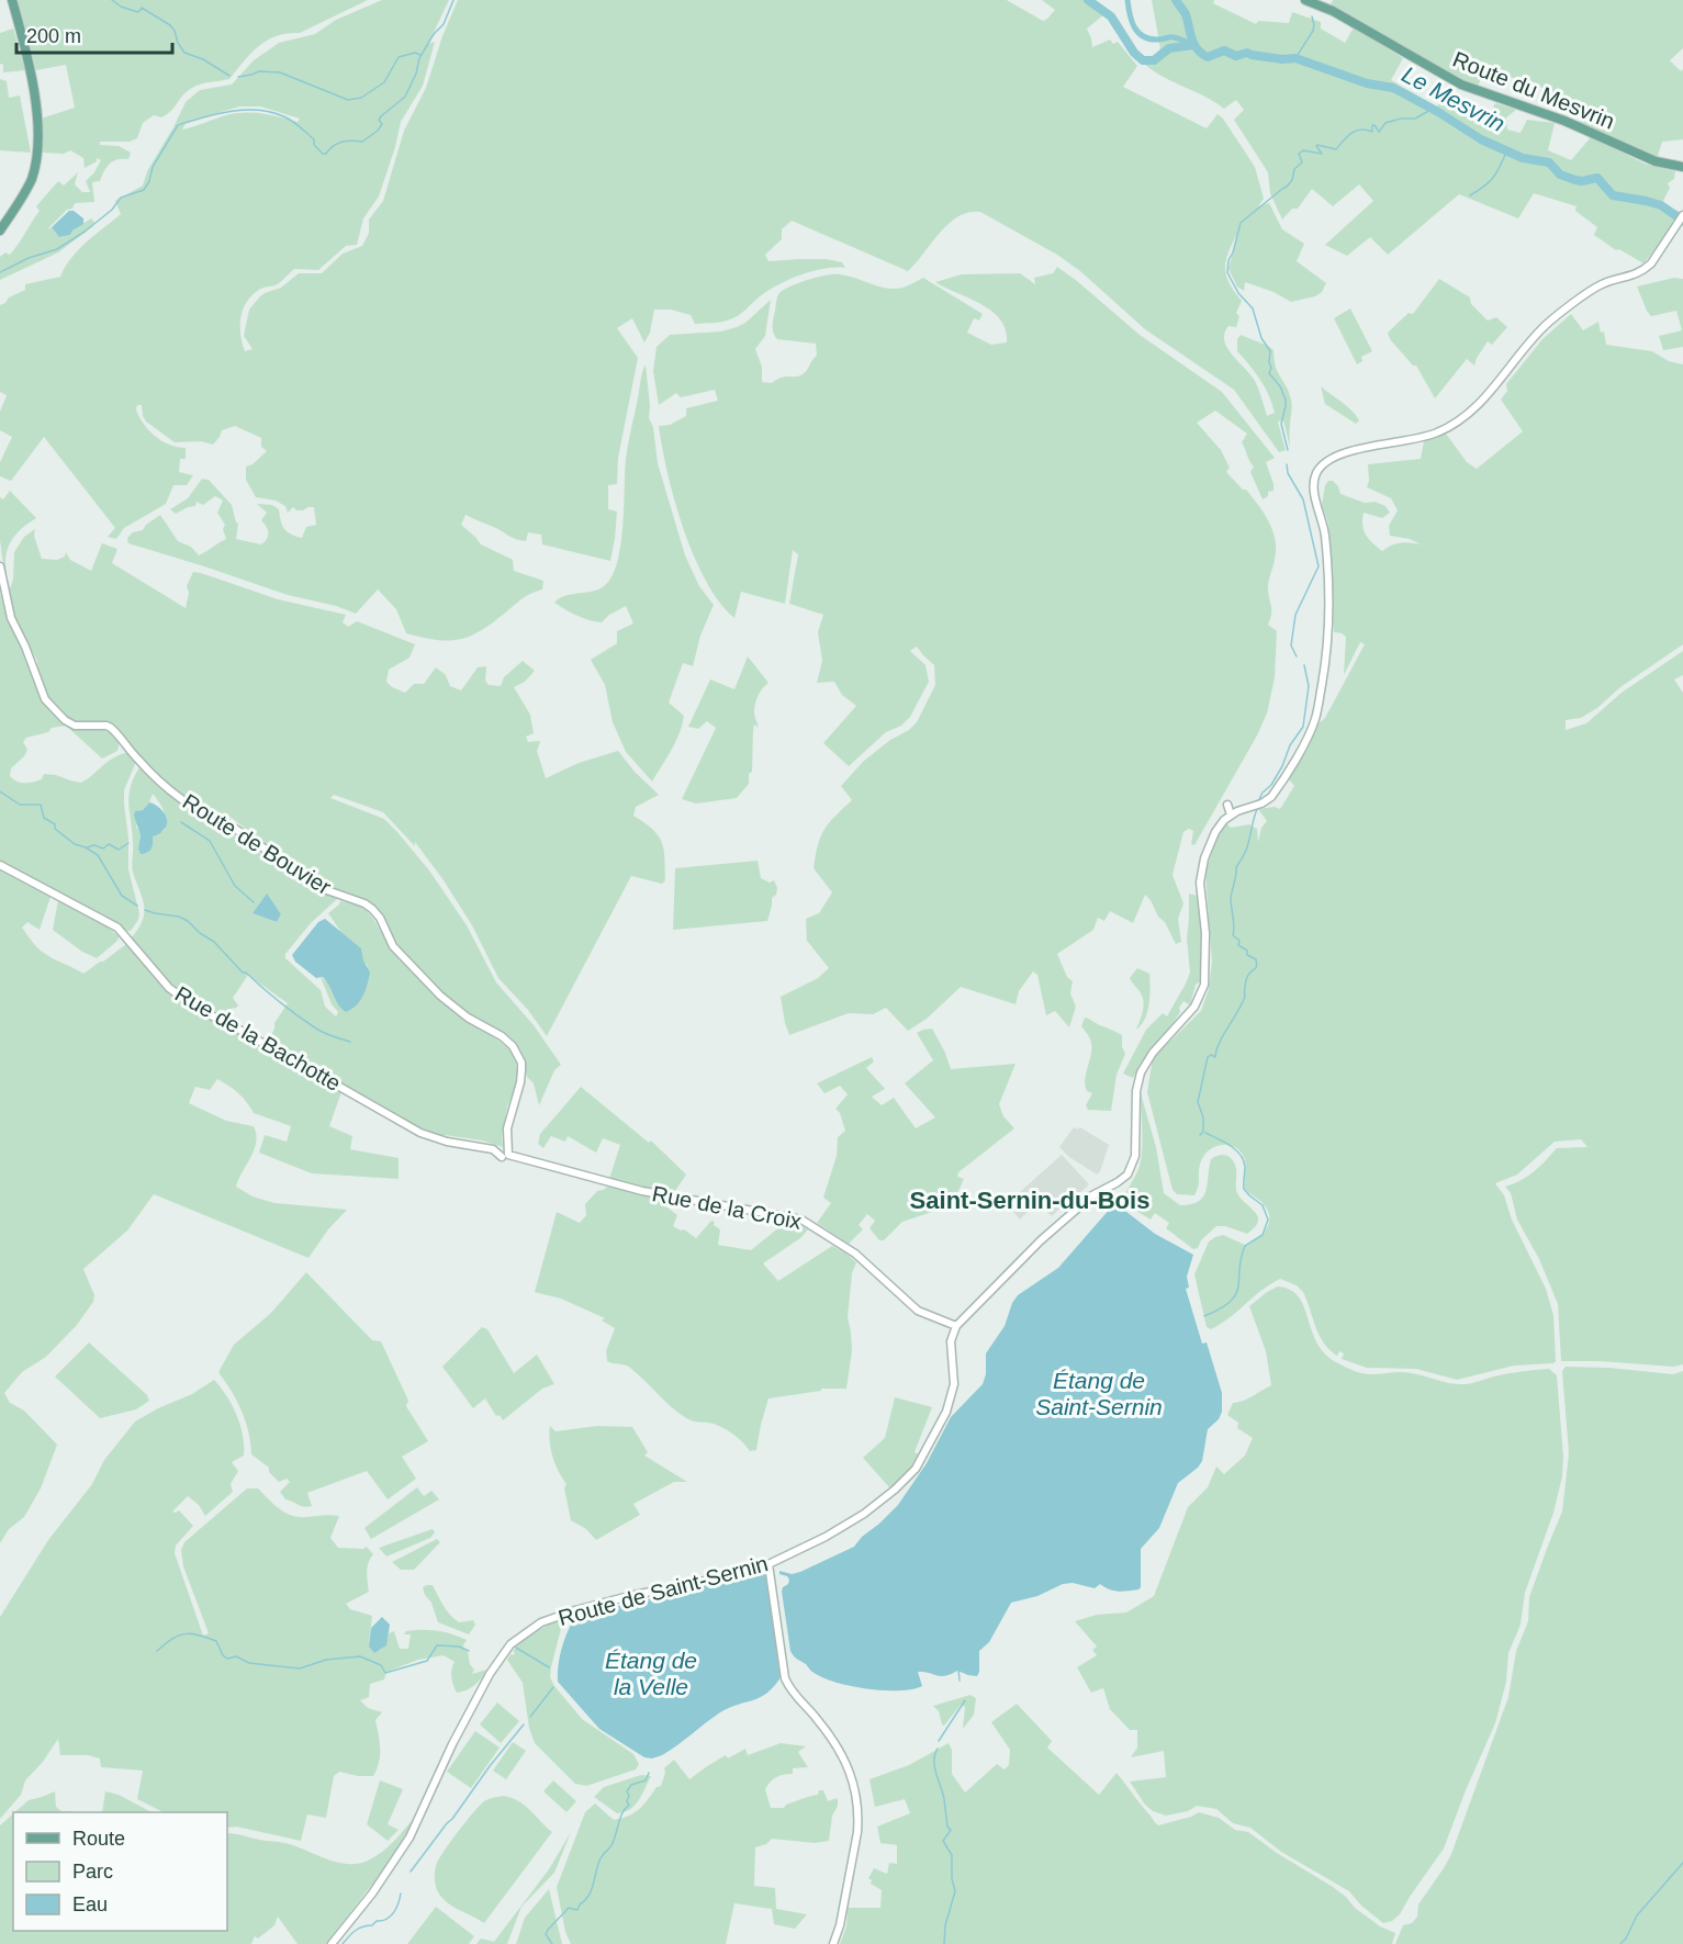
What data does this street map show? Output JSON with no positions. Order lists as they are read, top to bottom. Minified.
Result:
{"streets":{"main road":["Route du Mesvrin"],"street":["Route de Bouvier","Rue de la Bachotte","Rue de la Croix","Route de Saint-Sernin"]},"crossings":[["Route de Bouvier","Rue de la Bachotte"],["Route de Bouvier","Rue de la Croix"],["Rue de la Bachotte","Rue de la Croix"],["Rue de la Croix","Route de Saint-Sernin"]],"districts":["Saint-Sernin-du-Bois"],"water":["Le Mesvrin","Étang de Saint-Sernin","Étang de la Velle"],"legend":["Route","Parc","Eau"],"scale_bar":"200 m"}
